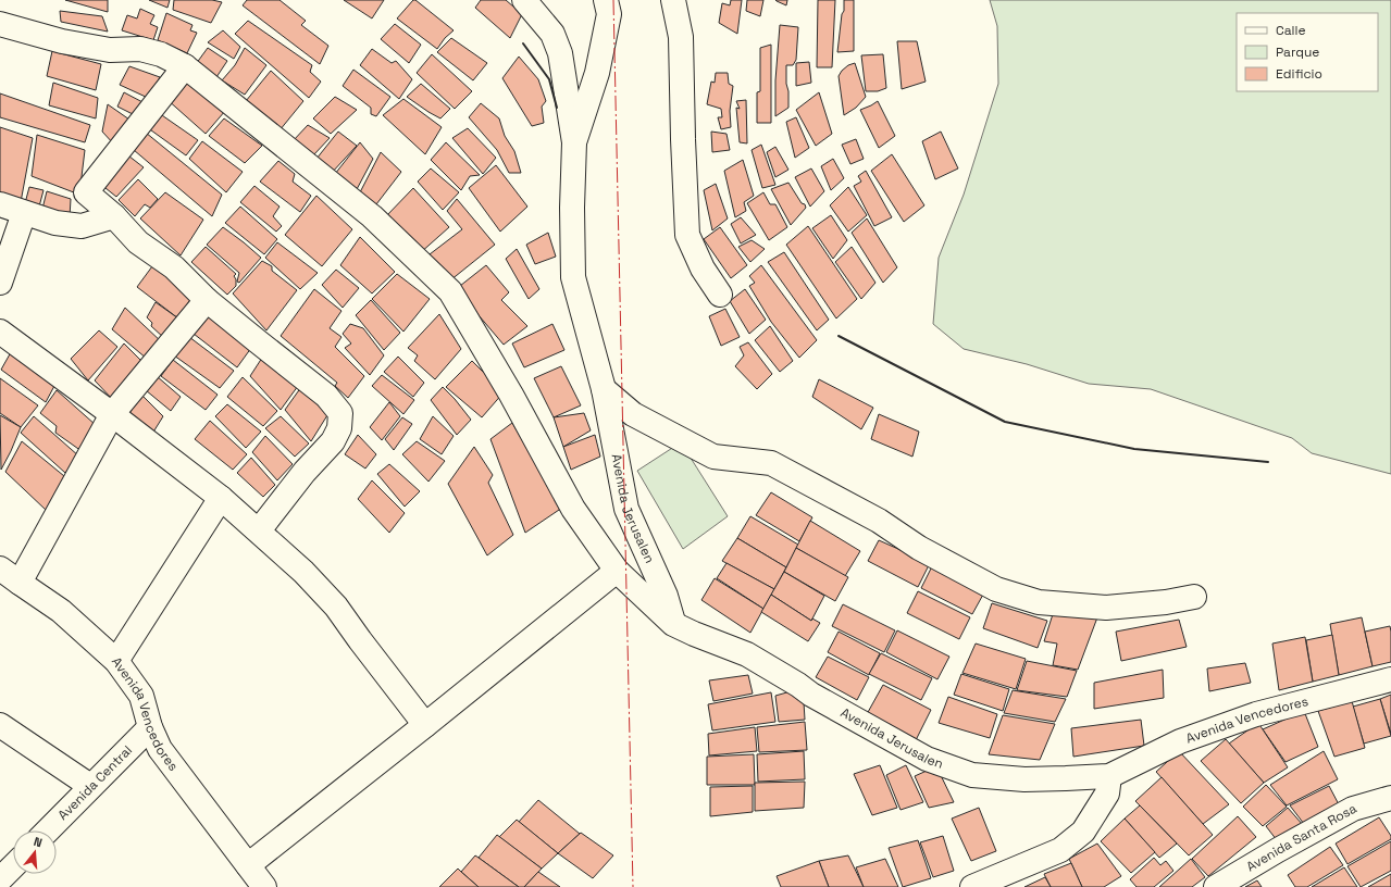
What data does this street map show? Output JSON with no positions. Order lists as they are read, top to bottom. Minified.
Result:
{"streets":{"street":["Avenida Jerusalen","Avenida Vencedores","Avenida Central","Avenida Santa Rosa"]},"crossings":[["Avenida Jerusalen","Avenida Vencedores"],["Avenida Vencedores","Avenida Central"]],"legend":["Calle","Parque","Edificio"],"north":"top"}
